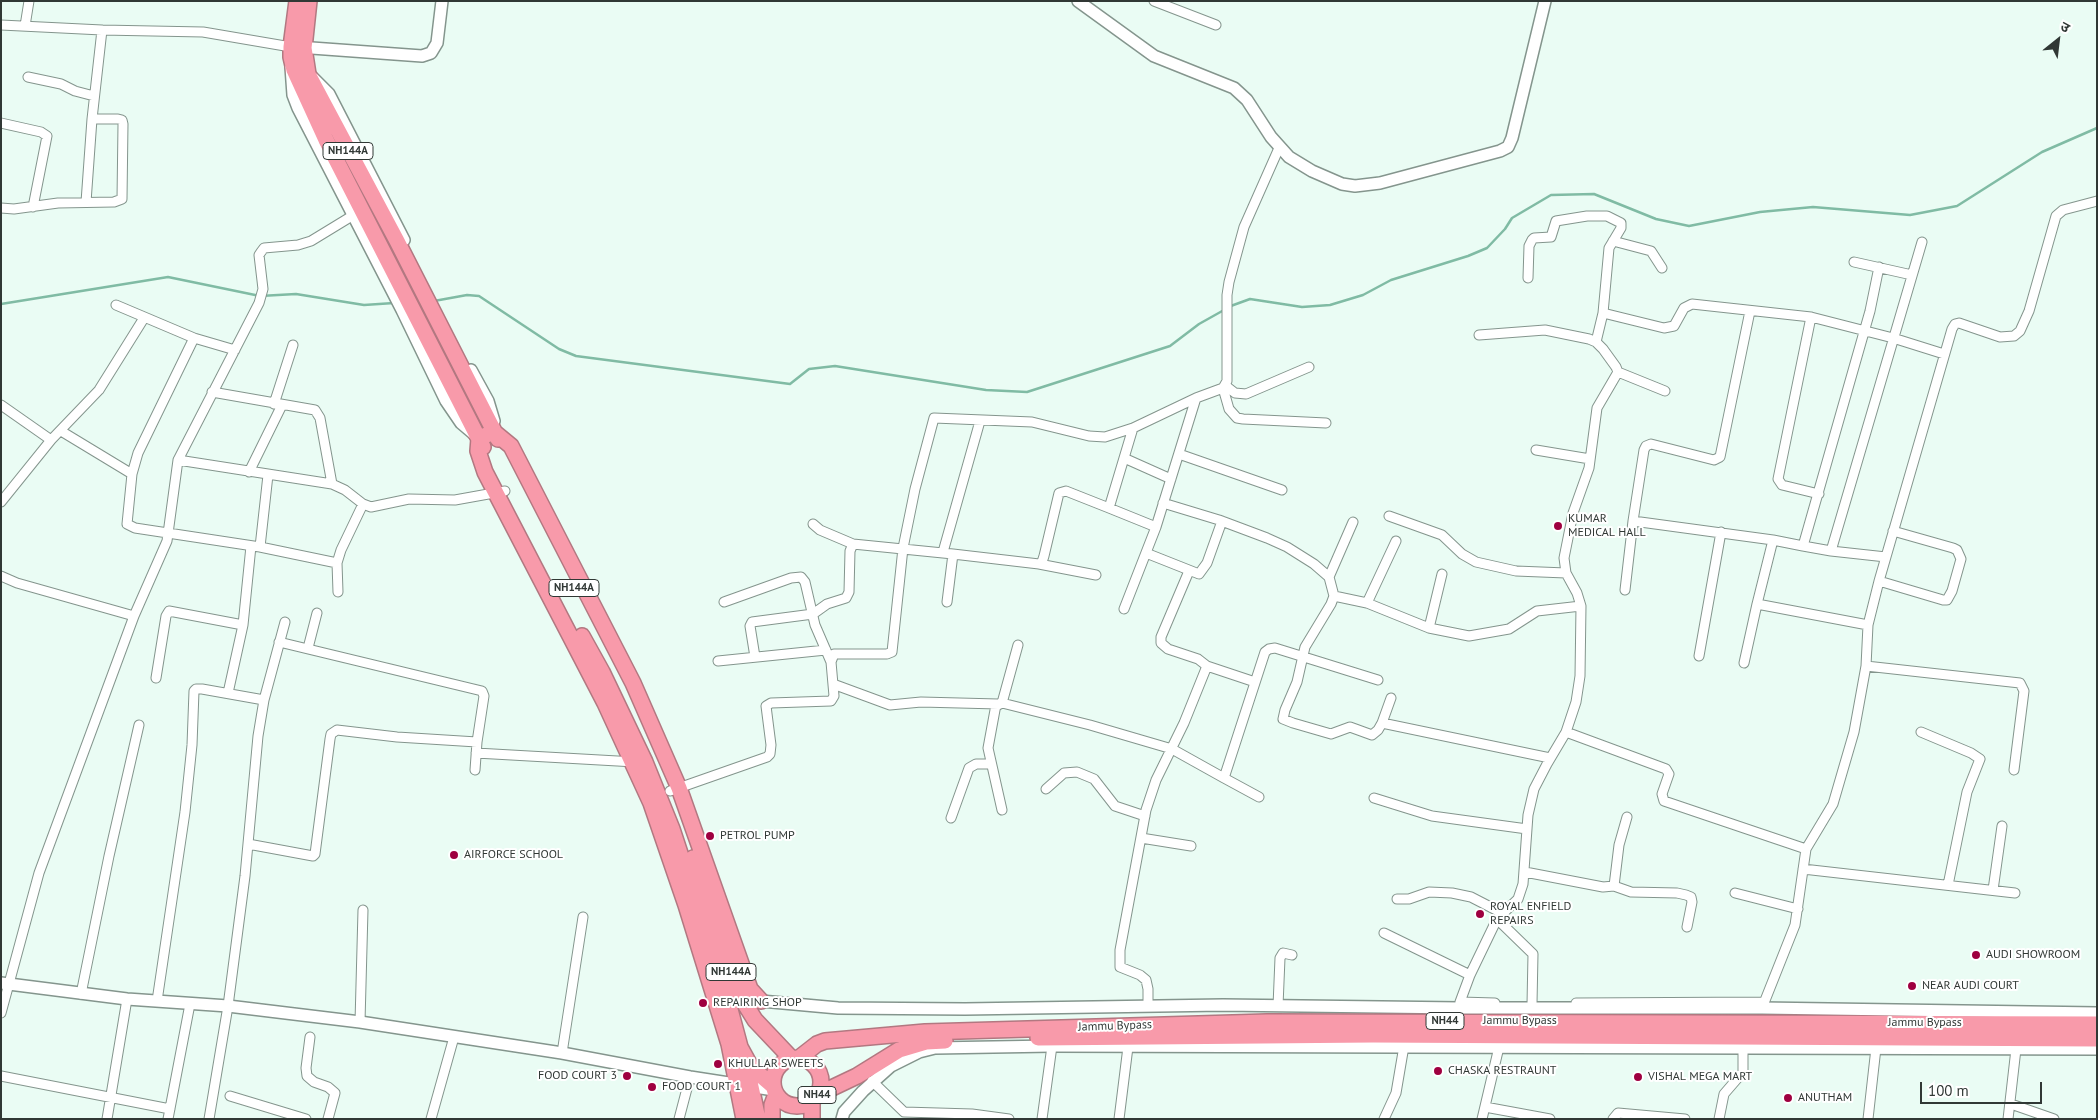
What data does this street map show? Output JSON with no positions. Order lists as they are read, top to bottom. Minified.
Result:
{"streets":{"highway":["NH144A","NH44","Jammu Bypass"]},"crossings":[["NH144A","NH44"],["NH144A","Jammu Bypass"],["NH44","Jammu Bypass"]],"places":["KUMAR MEDICAL HALL","PETROL PUMP","AIRFORCE SCHOOL","ROYAL ENFIELD REPAIRS","AUDI SHOWROOM","NEAR AUDI COURT","REPAIRING SHOP","KHULLAR SWEETS","CHASKA RESTRAUNT","FOOD COURT 3","VISHAL MEGA MART","FOOD COURT 1","ANUTHAM"],"scale_bar":"100 m","north":"top right"}
